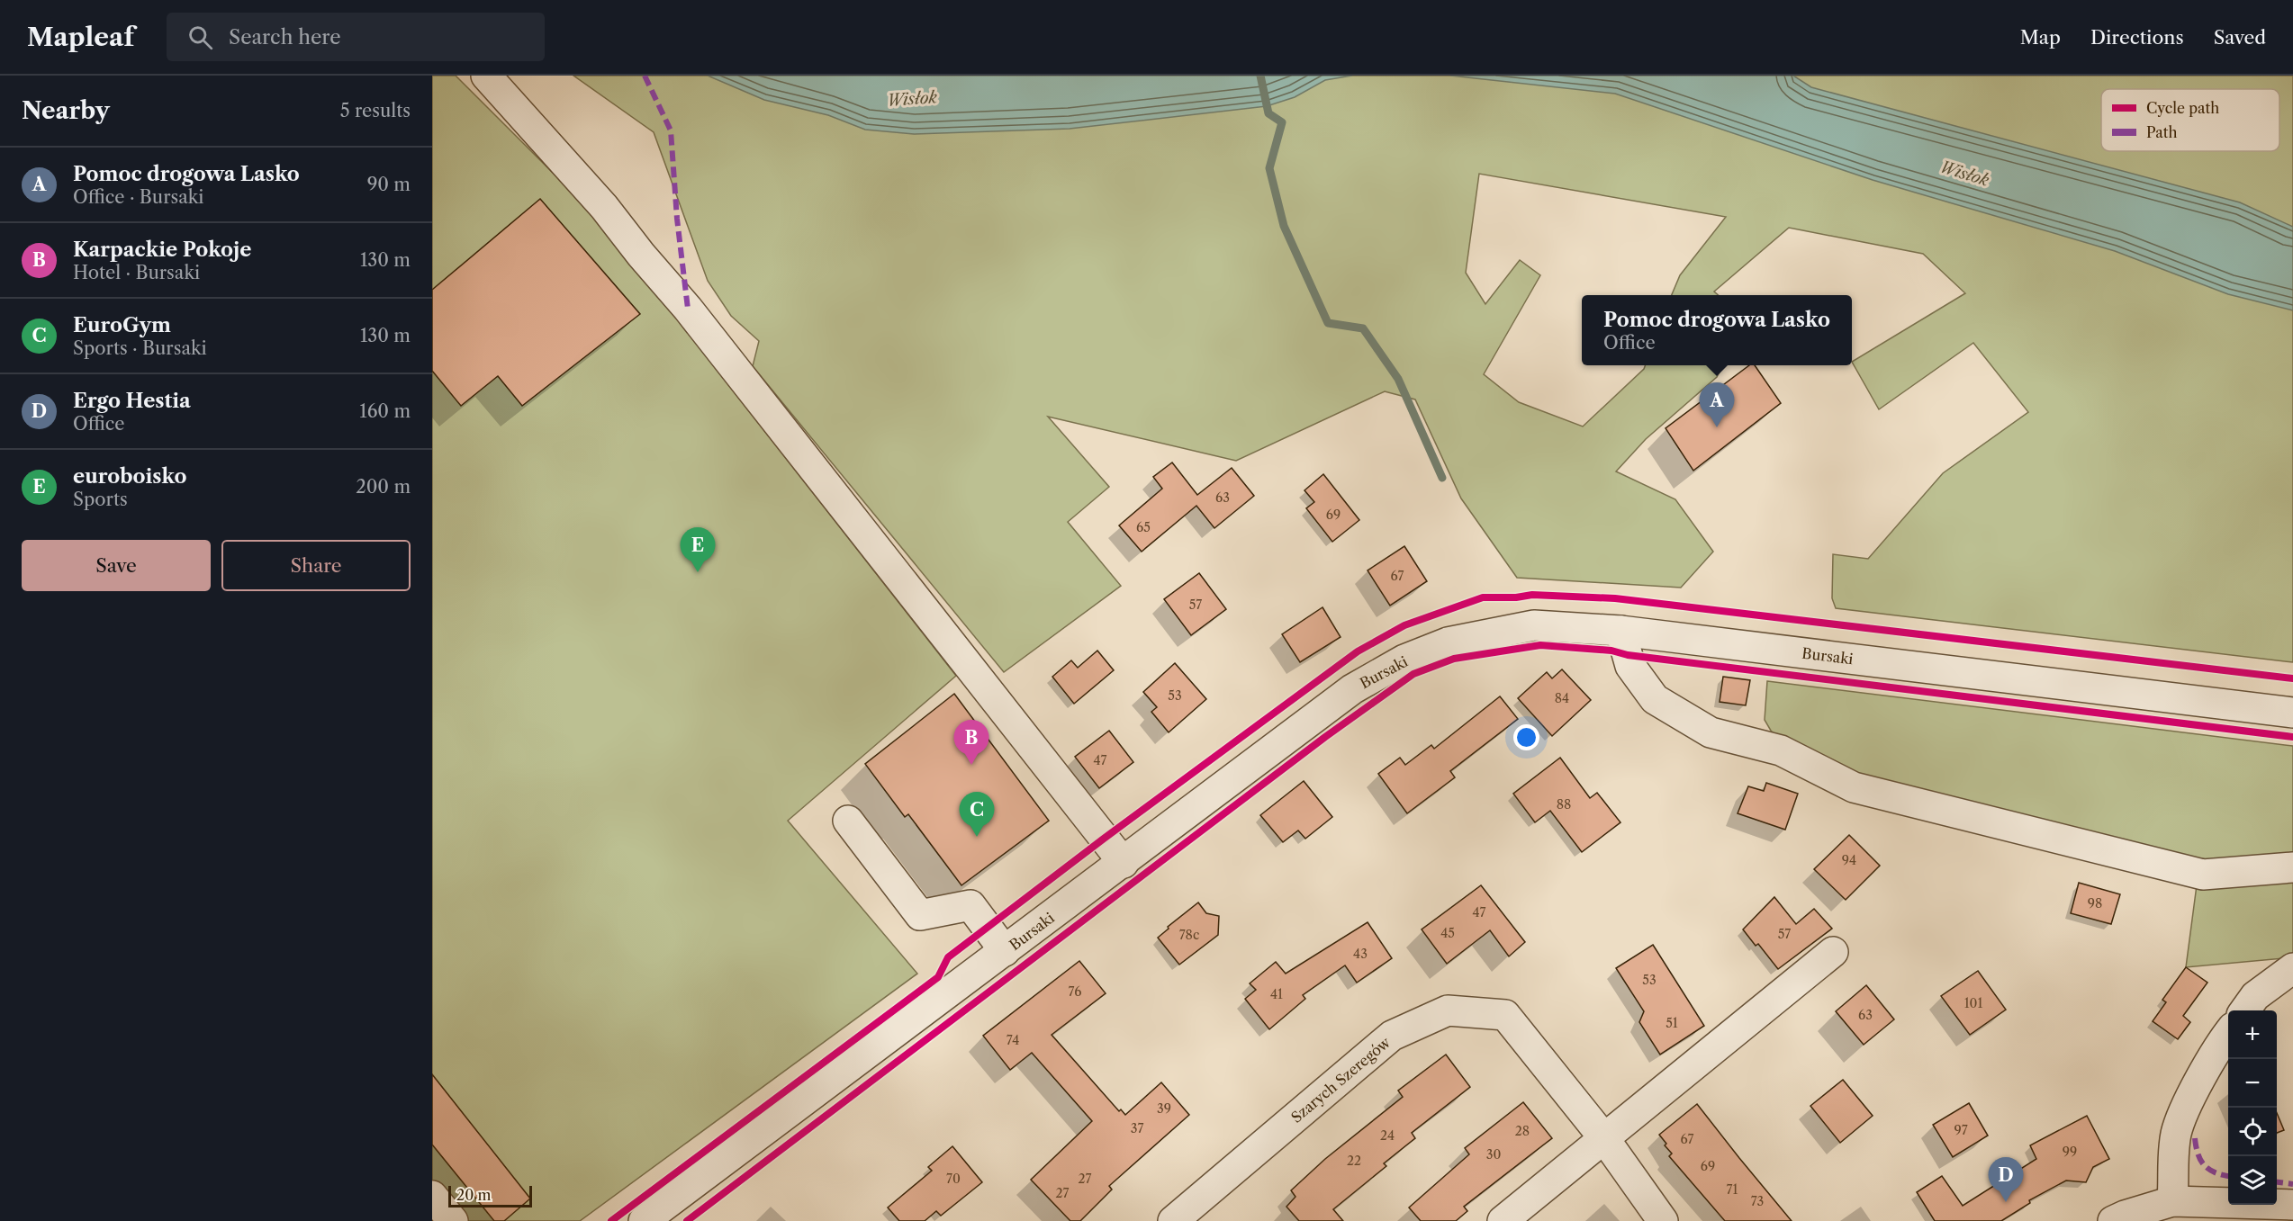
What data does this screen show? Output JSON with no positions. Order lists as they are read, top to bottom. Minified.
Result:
{"streets":{"street":["Bursaki","Szarych Szeregów"]},"water":["Wisłok"],"house_numbers":["63","69","65","67","57","53","84","47","88","94","98","47","45","57","78c","43","53","76","41","101","63","51","74","39","37","97","28","24","67","99","30","22","69","70","27","71","27","73"],"legend":["Cycle path","Path"],"scale_bar":"20 m","page":{"header":"Mapleaf","search":"Search here","nav":["Map","Directions","Saved"],"heading":["Nearby","5 results"],"list":[{"mark":"A","name":"Pomoc drogowa Lasko","note":"Office · Bursaki","value":"90 m"},{"mark":"B","name":"Karpackie Pokoje","note":"Hotel · Bursaki","value":"130 m"},{"mark":"C","name":"EuroGym","note":"Sports · Bursaki","value":"130 m"},{"mark":"D","name":"Ergo Hestia","note":"Office","value":"160 m"},{"mark":"E","name":"euroboisko","note":"Sports","value":"200 m"}],"popup":["Pomoc drogowa Lasko","Office"],"pins":["A","E","B","C","D"],"buttons":["Save","Share"],"map_buttons":["+","−"],"scale":"20 m"}}
